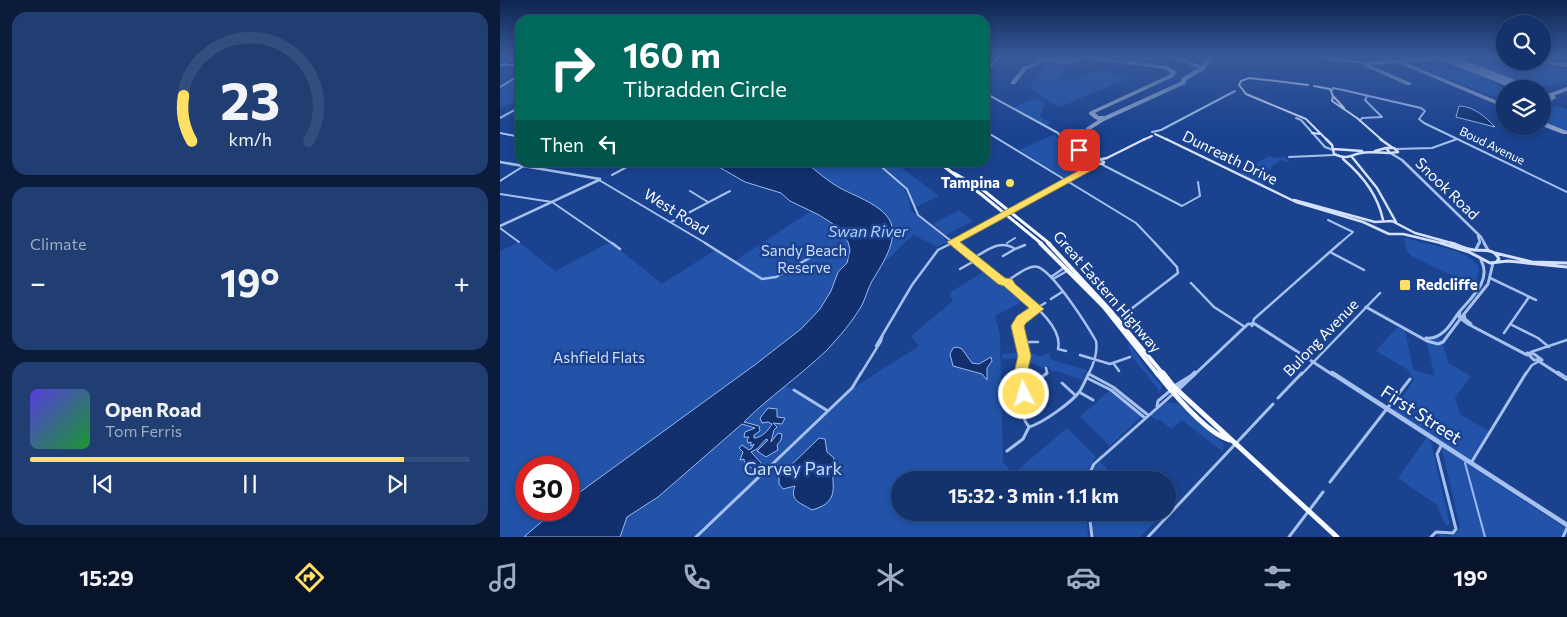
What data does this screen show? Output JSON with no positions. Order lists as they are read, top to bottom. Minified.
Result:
{"streets":{"highway":["Great Eastern Highway"],"main road":["Dunreath Drive"],"street":["Boud Avenue","Snook Road","West Road","Bulong Avenue","First Street"]},"crossings":[["Bulong Avenue","First Street"]],"water":["Swan River"],"parks":["Sandy Beach Reserve","Ashfield Flats","Garvey Park"],"places":{"other":["Tampina"],"transit":["Redcliffe"]},"page":{"turn":["160 m","Tibradden Circle"],"then":"Then","tile":"Climate","heat":["−","19°","+"],"song":["Open Road","Tom Ferris"],"limit":"30","trip":"15:32 · 3 min · 1.1 km","tabs":["15:29","19°"],"gauge":["23","km/h"]}}
